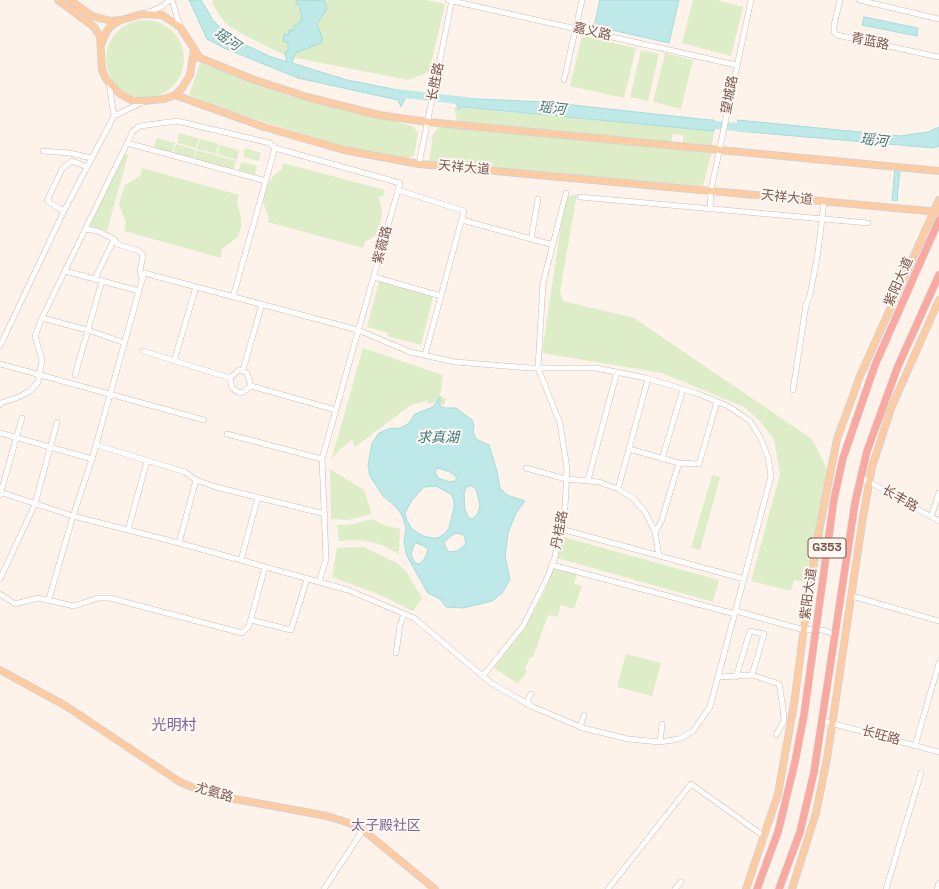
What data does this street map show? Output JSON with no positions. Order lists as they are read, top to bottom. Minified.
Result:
{"streets":{"highway":["紫阳大道","G353"],"main road":["天祥大道","尤氨路"],"street":["嘉义路","青蓝路","长胜路","望城路","紫薇路","长丰路","丹桂路","长旺路"]},"crossings":[["嘉义路","长胜路"],["嘉义路","望城路"],["长胜路","天祥大道"],["望城路","天祥大道"],["长丰路","G353"],["G353","长旺路"]],"districts":["光明村","太子殿社区"],"water":["瑶河","求真湖"]}
